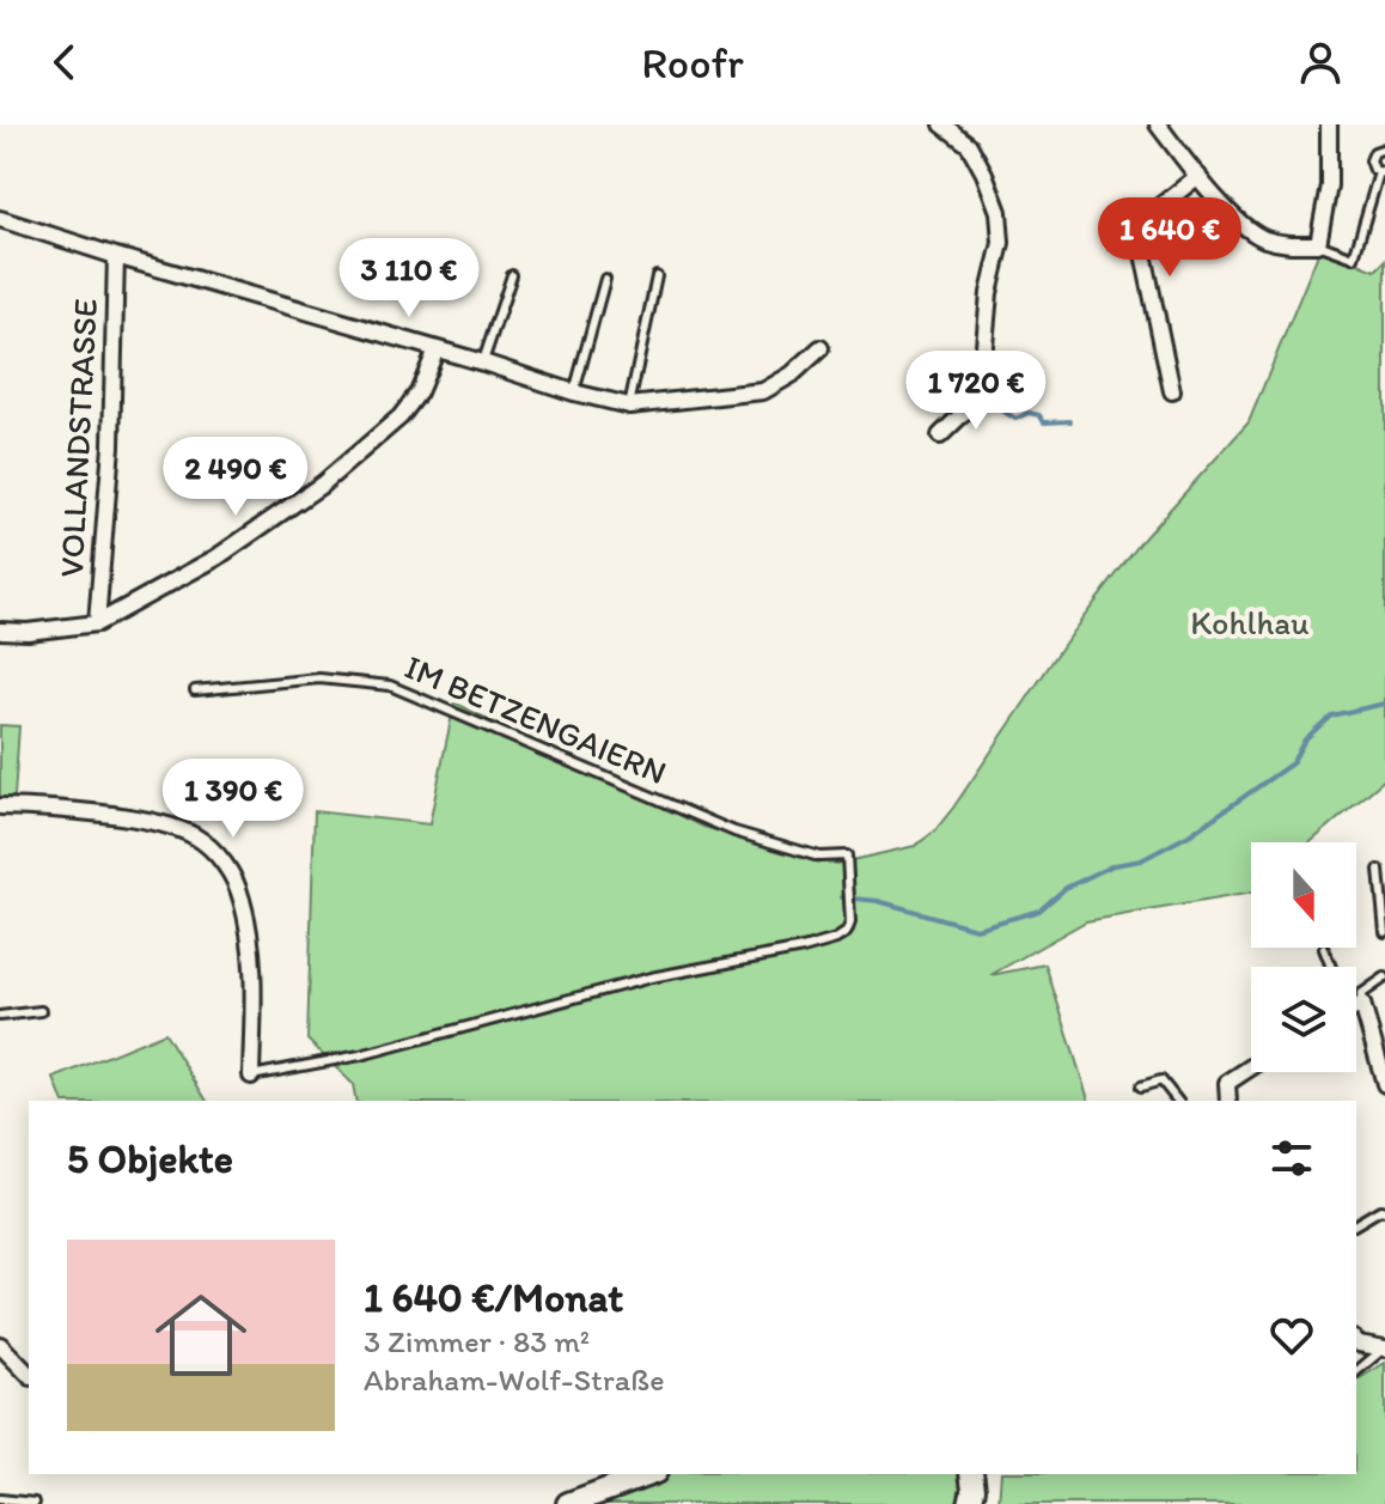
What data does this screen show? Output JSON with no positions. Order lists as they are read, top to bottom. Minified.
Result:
{"streets":{"street":["VOLLANDSTRASSE"],"lane":["IM BETZENGAIERN"]},"parks":["Kohlhau"],"north":"bottom","page":{"header":"Roofr","price":["1 640 €","3 110 €","1 720 €","2 490 €","1 390 €"],"heading":"5 Objekte","list":[{"name":"1 640 €/Monat","note":"3 Zimmer · 83 m² · Abraham-Wolf-Straße"}]}}
